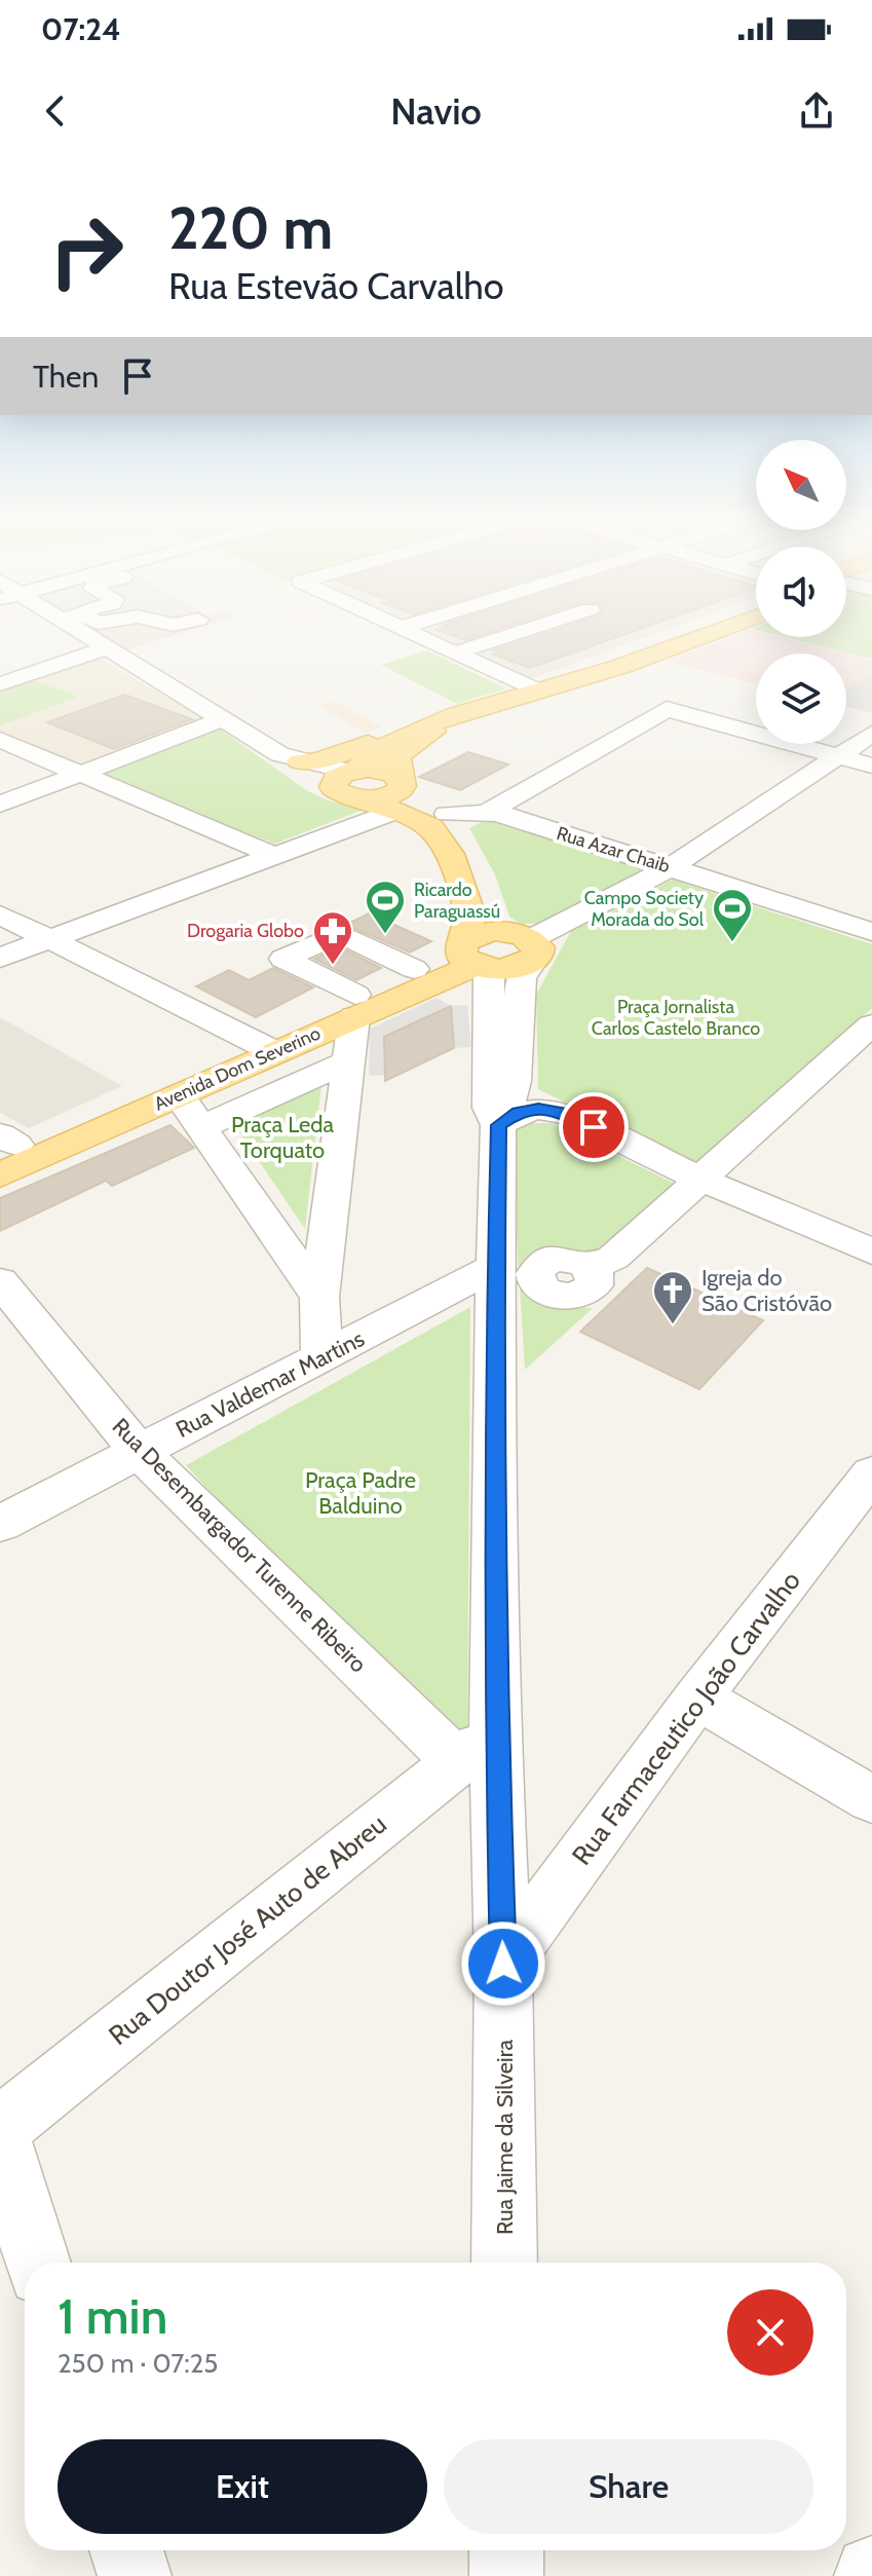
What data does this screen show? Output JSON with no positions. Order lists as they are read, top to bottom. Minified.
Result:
{"streets":{"main road":["Avenida Dom Severino","Rua Jaime da Silveira"],"street":["Rua Azar Chaib","Rua Valdemar Martins","Rua Desembargador Turenne Ribeiro","Rua Farmaceutico João Carvalho","Rua Doutor José Auto de Abreu"]},"crossings":[["Rua Azar Chaib","Rua Jaime da Silveira"],["Avenida Dom Severino","Rua Jaime da Silveira"],["Rua Valdemar Martins","Rua Desembargador Turenne Ribeiro"],["Rua Valdemar Martins","Rua Jaime da Silveira"],["Rua Desembargador Turenne Ribeiro","Rua Doutor José Auto de Abreu"],["Rua Desembargador Turenne Ribeiro","Rua Jaime da Silveira"],["Rua Farmaceutico João Carvalho","Rua Jaime da Silveira"],["Rua Doutor José Auto de Abreu","Rua Jaime da Silveira"]],"parks":["Praça Jornalista Carlos Castelo Branco","Praça Leda Torquato","Praça Padre Balduino"],"places":{"sports":["Ricardo Paraguassú","Campo Society Morada do Sol"],"pharmacy":["Drogaria Globo"],"church":["Igreja do São Cristóvão"]},"north":"top left","page":{"status":"07:24","header":"Navio","turn":["220 m","Rua Estevão Carvalho"],"then":"Then","heading":["1 min","250 m · 07:25"],"buttons":["Exit","Share"]}}
